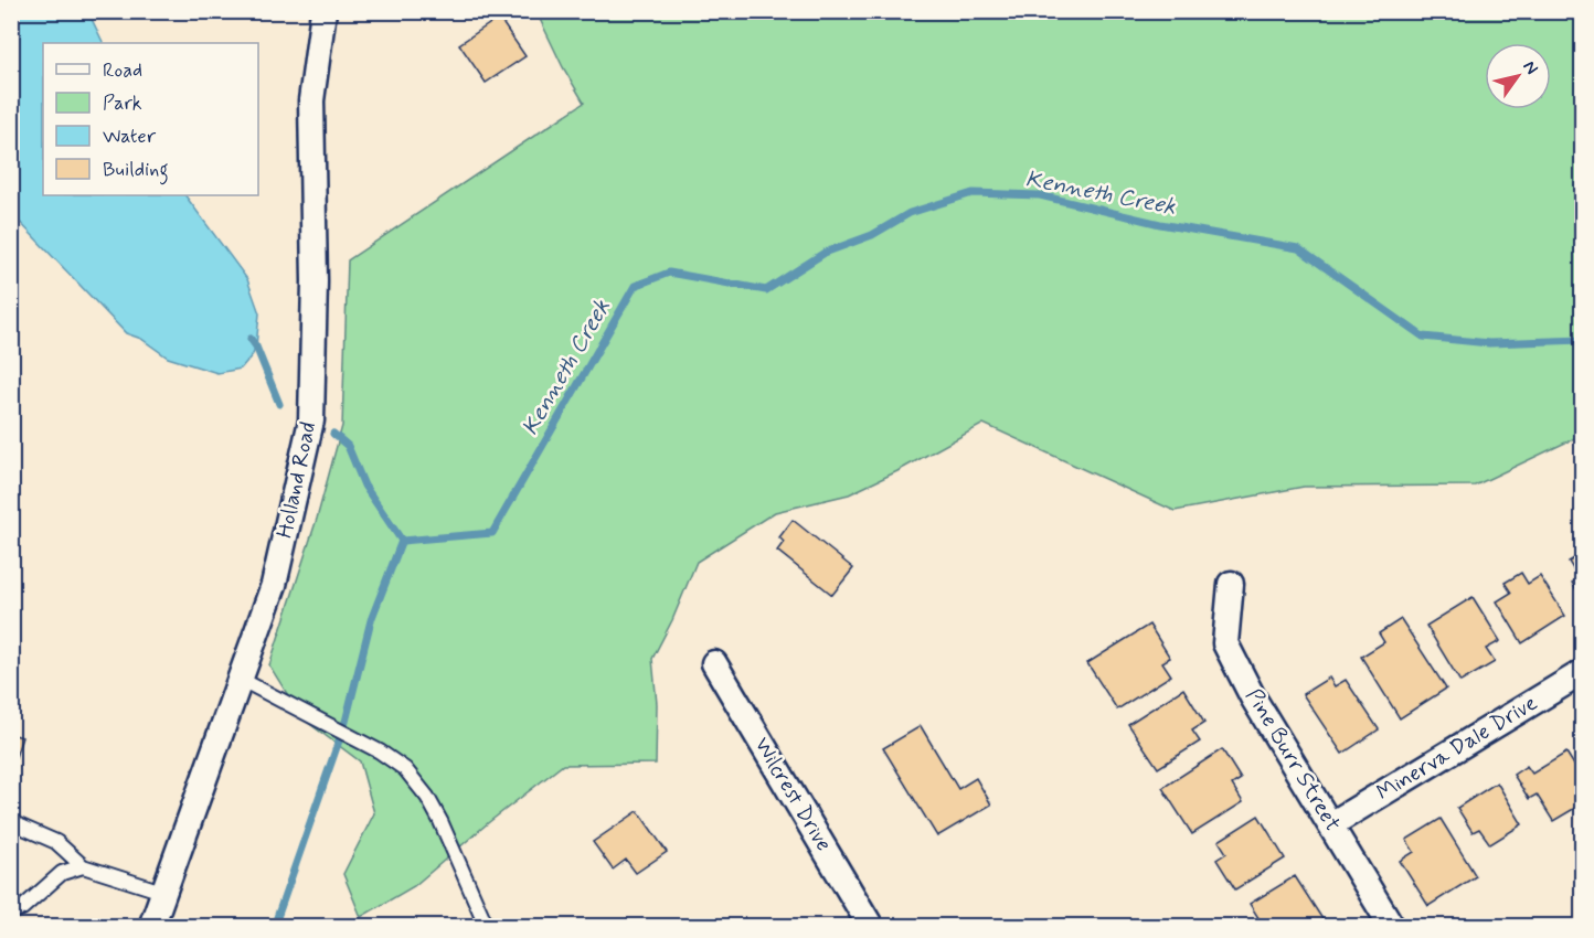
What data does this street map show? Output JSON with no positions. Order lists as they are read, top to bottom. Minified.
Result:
{"streets":{"street":["Holland Road","Minerva Dale Drive","Pine Burr Street","Wilcrest Drive"]},"crossings":[["Minerva Dale Drive","Pine Burr Street"]],"water":["Kenneth Creek"],"legend":["Road","Park","Water","Building"],"north":"top right"}
